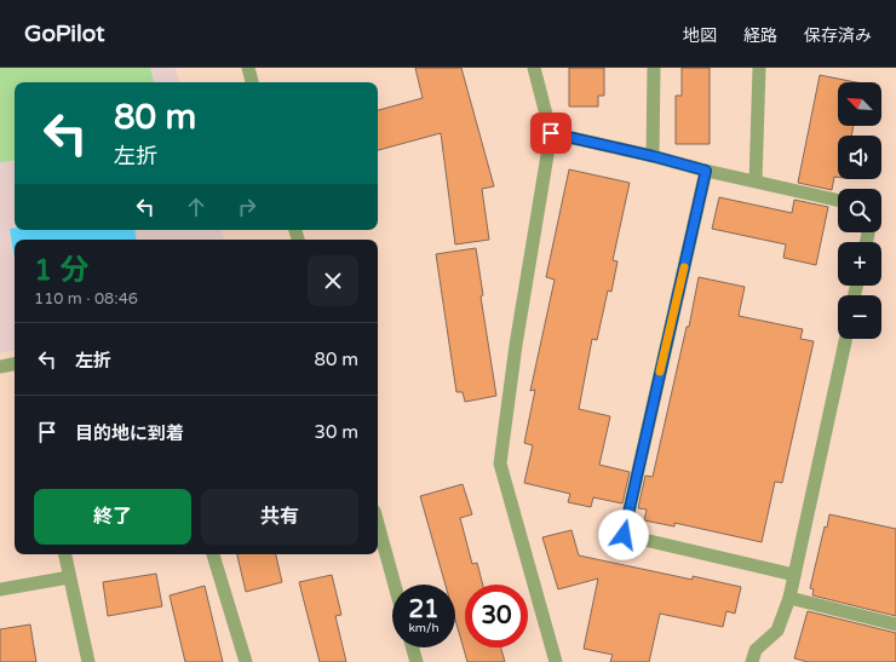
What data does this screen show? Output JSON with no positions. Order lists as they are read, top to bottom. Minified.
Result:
{"north":"top left","page":{"header":"GoPilot","nav":["地図","経路","保存済み"],"map_buttons":["+","−"],"turn":["80 m","左折"],"heading":["1 分","110 m · 08:46"],"list":[{"name":"左折","value":"80 m"},{"name":"目的地に到着","value":"30 m"}],"buttons":["終了","共有"],"speed":"21 km/h","limit":"30"}}
